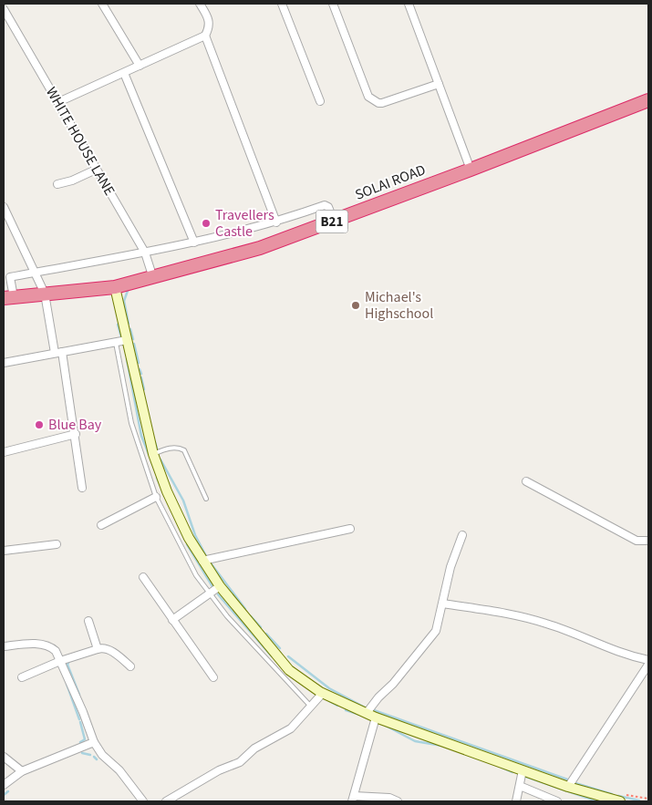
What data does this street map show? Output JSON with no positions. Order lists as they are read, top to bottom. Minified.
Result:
{"streets":{"highway":["SOLAI ROAD","B21"],"street":["WHITE HOUSE LANE"]},"crossings":[["WHITE HOUSE LANE","SOLAI ROAD"]],"places":["Travellers Castle","Michael's Highschool","Blue Bay"]}
